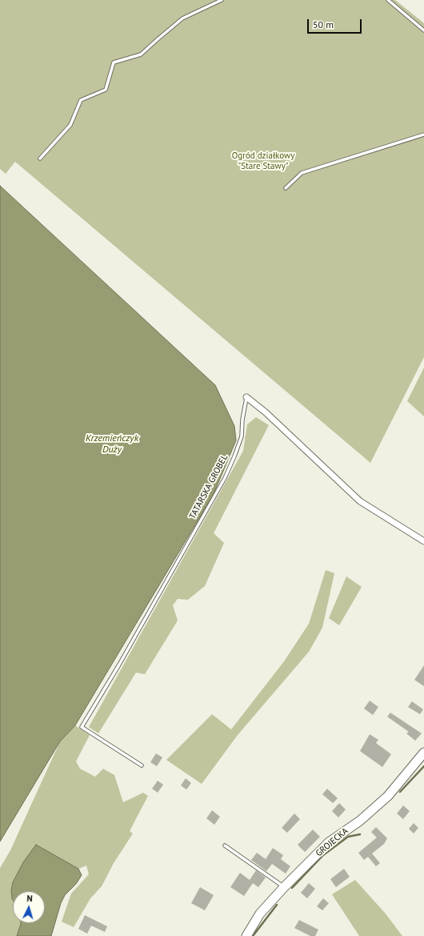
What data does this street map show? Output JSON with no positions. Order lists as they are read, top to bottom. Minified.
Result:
{"streets":{"street":["TATARSKA GROBEL","GROJECKA"]},"water":["Krzemieńczyk Duży"],"parks":["Ogród działkowy \"Stare Stawy\""],"scale_bar":"50 m","north":"top"}
